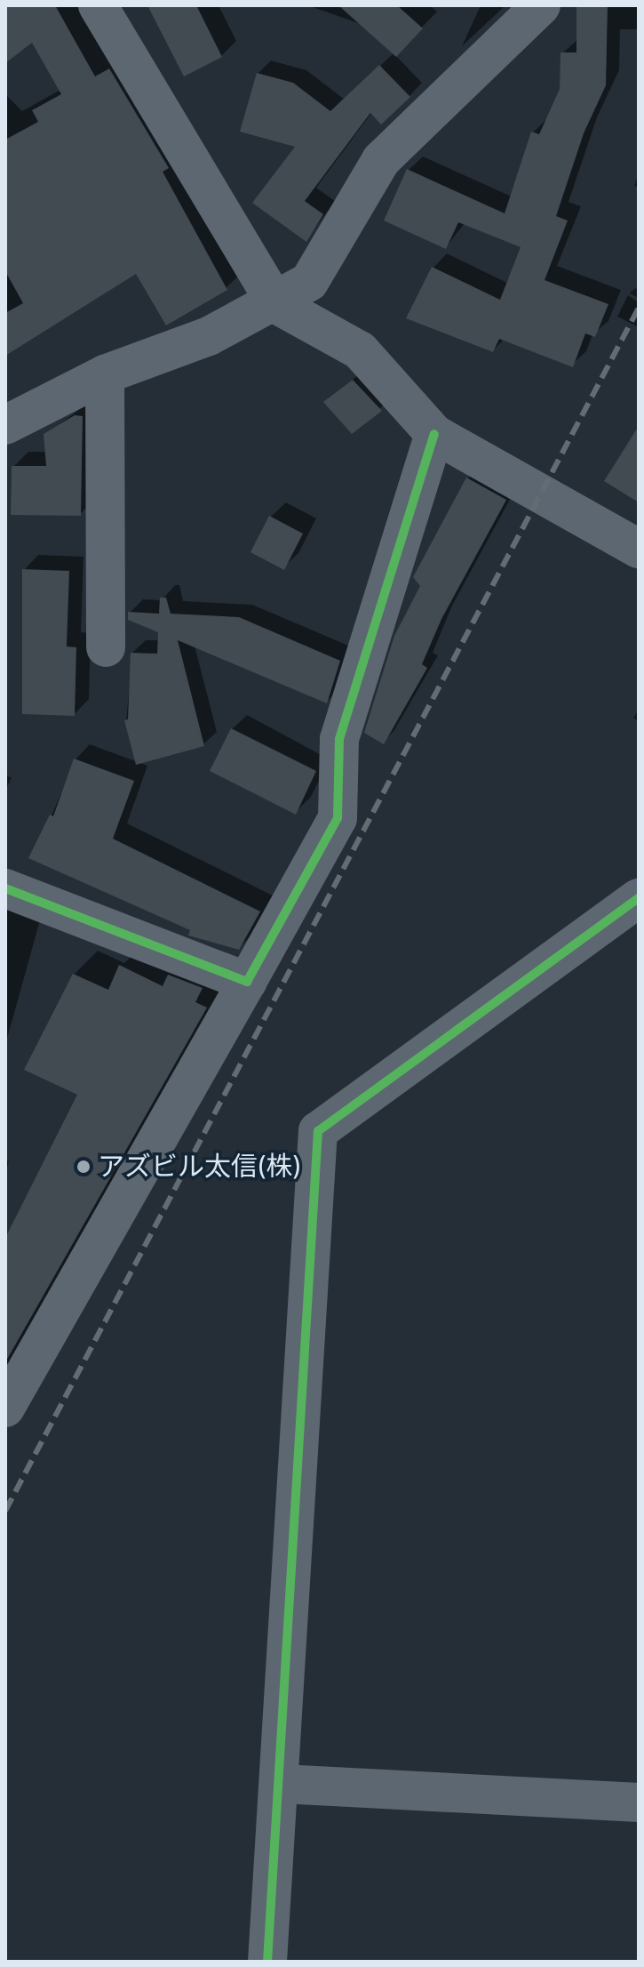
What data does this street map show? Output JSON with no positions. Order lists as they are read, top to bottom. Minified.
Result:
{"places":["アズビル太信(株)"]}
